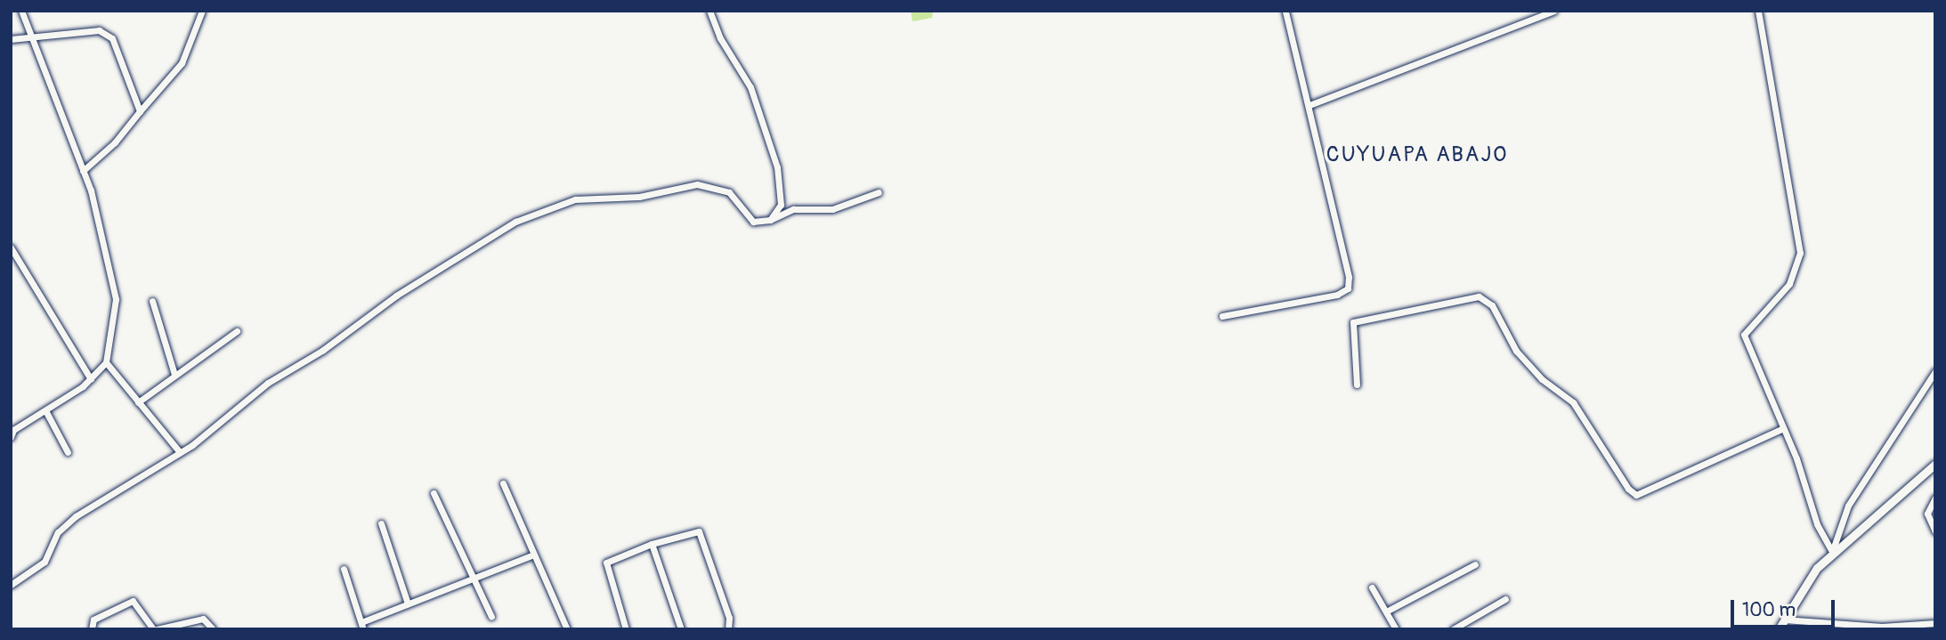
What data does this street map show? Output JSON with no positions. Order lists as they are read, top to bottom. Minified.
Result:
{"districts":["CUYUAPA ABAJO"],"scale_bar":"100 m"}
